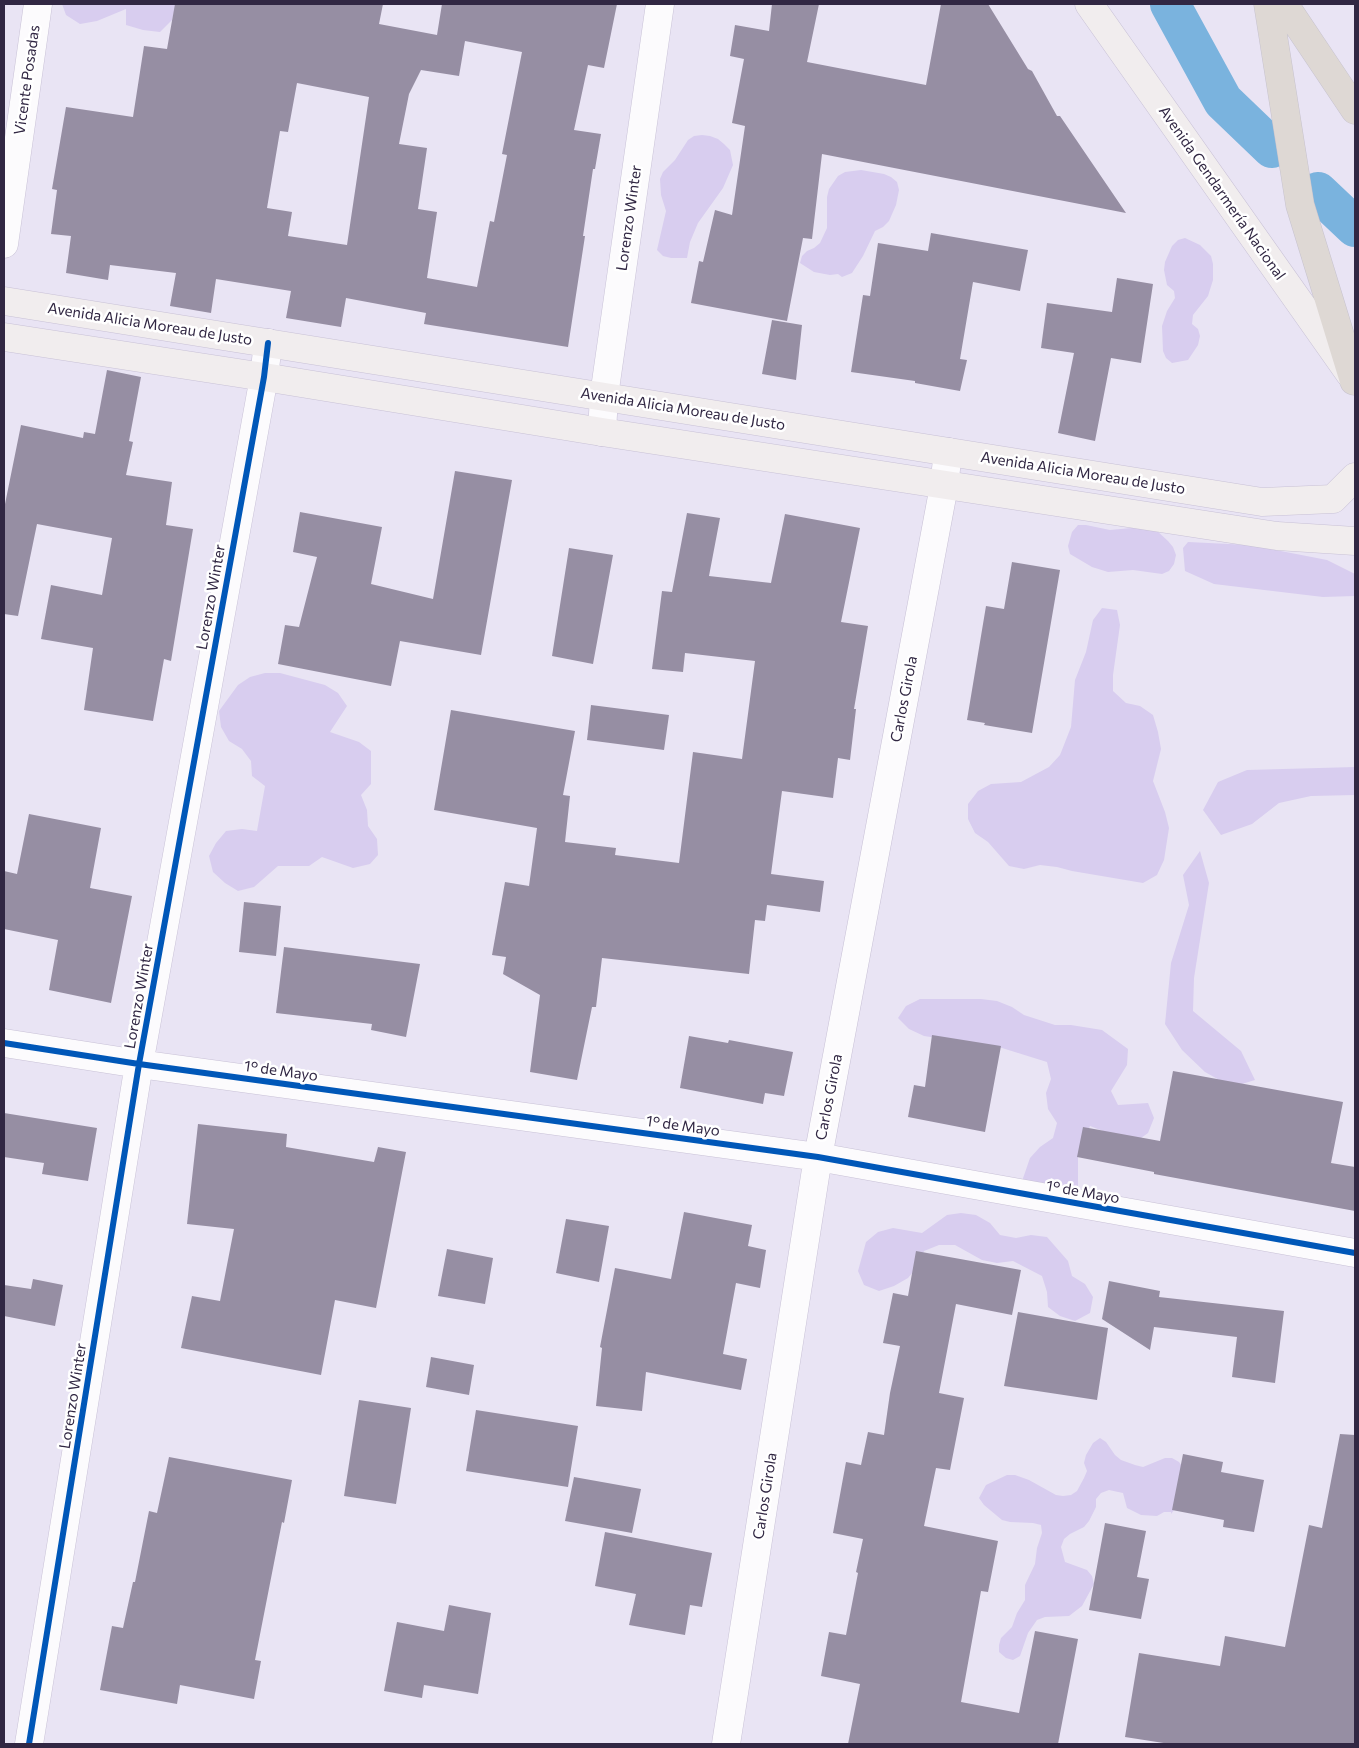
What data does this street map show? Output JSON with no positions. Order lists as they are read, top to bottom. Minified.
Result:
{"streets":{"main road":["Avenida Gendarmería Nacional","Avenida Alicia Moreau de Justo"],"street":["Vicente Posadas","Lorenzo Winter","Carlos Girola","1° de Mayo"]},"crossings":[["Lorenzo Winter","Avenida Alicia Moreau de Justo"],["Lorenzo Winter","1° de Mayo"],["Avenida Alicia Moreau de Justo","Carlos Girola"],["Carlos Girola","1° de Mayo"]]}
